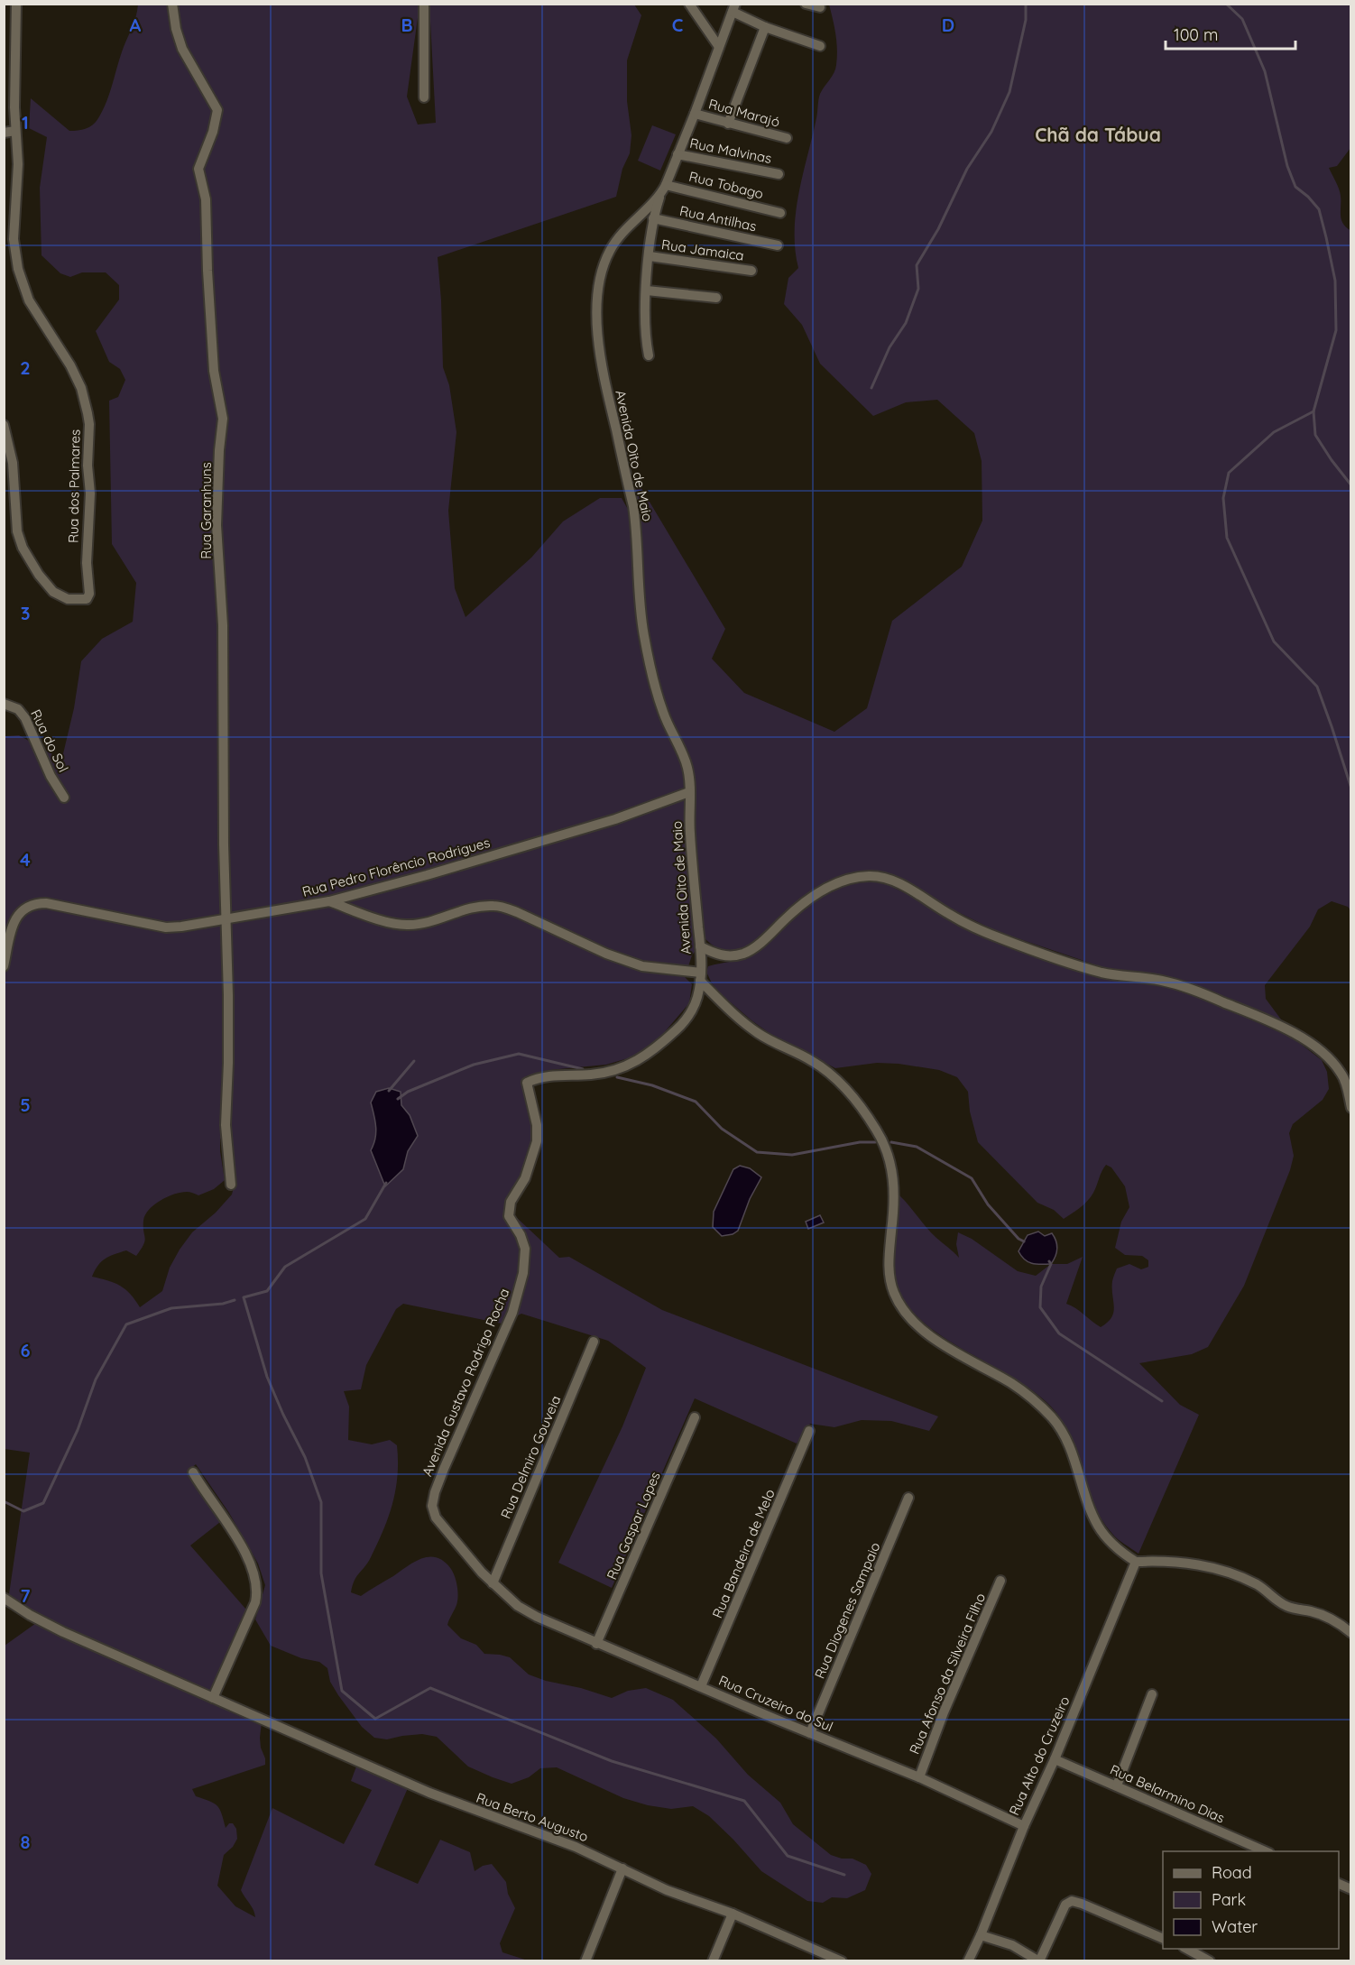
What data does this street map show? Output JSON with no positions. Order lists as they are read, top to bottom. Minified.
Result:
{"streets":{"street":["Rua Marajó","Rua Malvinas","Rua Tobago","Rua Antilhas","Rua Jamaica","Avenida Oito de Maio","Rua dos Palmares","Rua Garanhuns","Rua do Sol","Rua Pedro Florêncio Rodrigues","Avenida Gustavo Rodrigo Rocha","Rua Delmiro Gouveia","Rua Gaspar Lopes","Rua Bandeira de Melo","Rua Diogenes Sampaio","Rua Afonso da Silveira Filho","Rua Cruzeiro do Sul","Rua Alto do Cruzeiro","Rua Belarmino Dias","Rua Berto Augusto"]},"crossings":[["Rua Marajó","Avenida Oito de Maio"],["Rua Malvinas","Avenida Oito de Maio"],["Rua Tobago","Avenida Oito de Maio"],["Avenida Oito de Maio","Rua Pedro Florêncio Rodrigues"],["Avenida Oito de Maio","Avenida Gustavo Rodrigo Rocha"],["Rua Garanhuns","Rua Pedro Florêncio Rodrigues"],["Avenida Gustavo Rodrigo Rocha","Rua Delmiro Gouveia"],["Avenida Gustavo Rodrigo Rocha","Rua Cruzeiro do Sul"],["Rua Gaspar Lopes","Rua Cruzeiro do Sul"],["Rua Bandeira de Melo","Rua Cruzeiro do Sul"],["Rua Diogenes Sampaio","Rua Cruzeiro do Sul"],["Rua Afonso da Silveira Filho","Rua Cruzeiro do Sul"],["Rua Cruzeiro do Sul","Rua Alto do Cruzeiro"],["Rua Alto do Cruzeiro","Rua Belarmino Dias"]],"districts":["Chã da Tábua"],"legend":["Road","Park","Water"],"scale_bar":"100 m","grid":{"columns":["A","B","C","D"],"rows":["1","2","3","4","5","6","7","8"]}}
